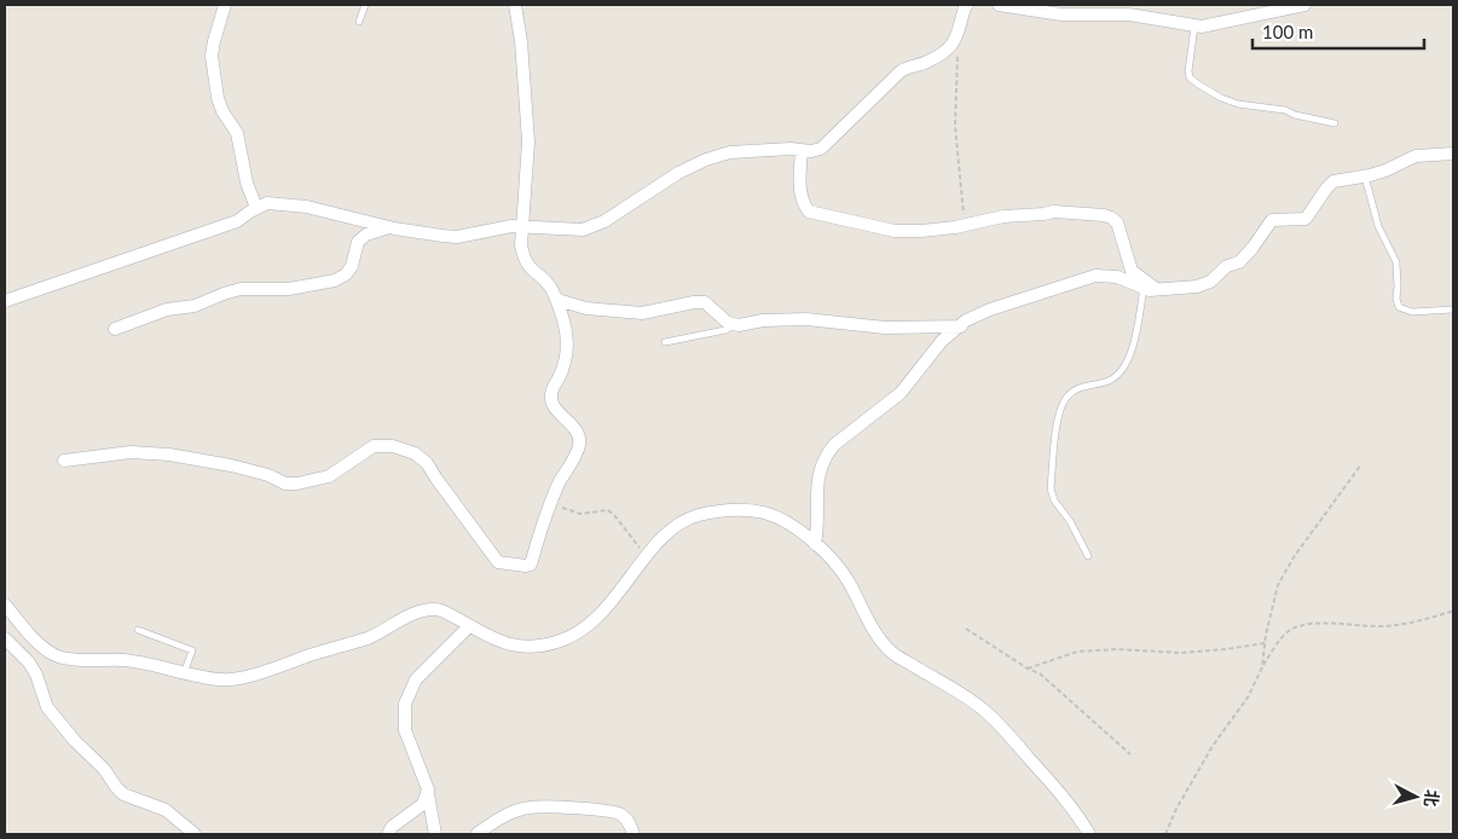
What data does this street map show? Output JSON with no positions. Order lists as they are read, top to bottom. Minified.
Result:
{"scale_bar":"100 m","north":"right"}
